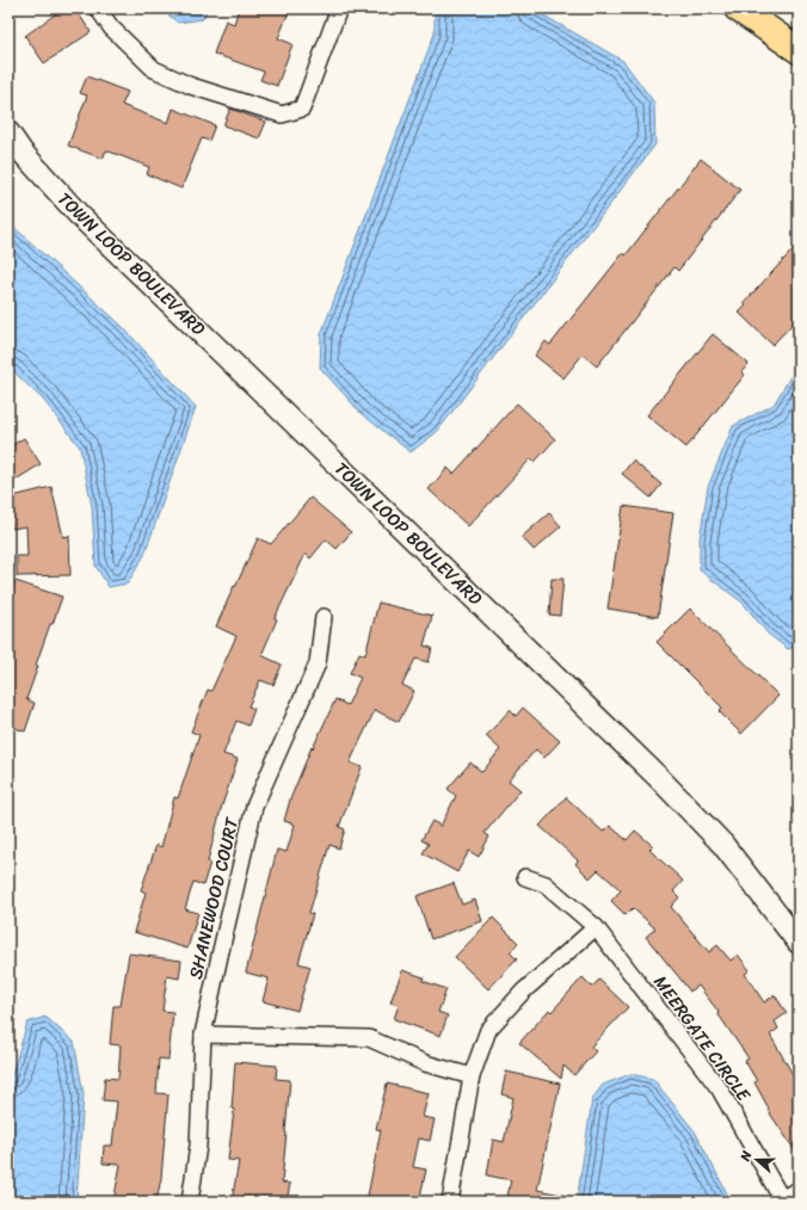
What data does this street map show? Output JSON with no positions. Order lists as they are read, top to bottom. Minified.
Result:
{"streets":{"street":["TOWN LOOP BOULEVARD","SHANEWOOD COURT","MEERGATE CIRCLE"]},"north":"left"}
